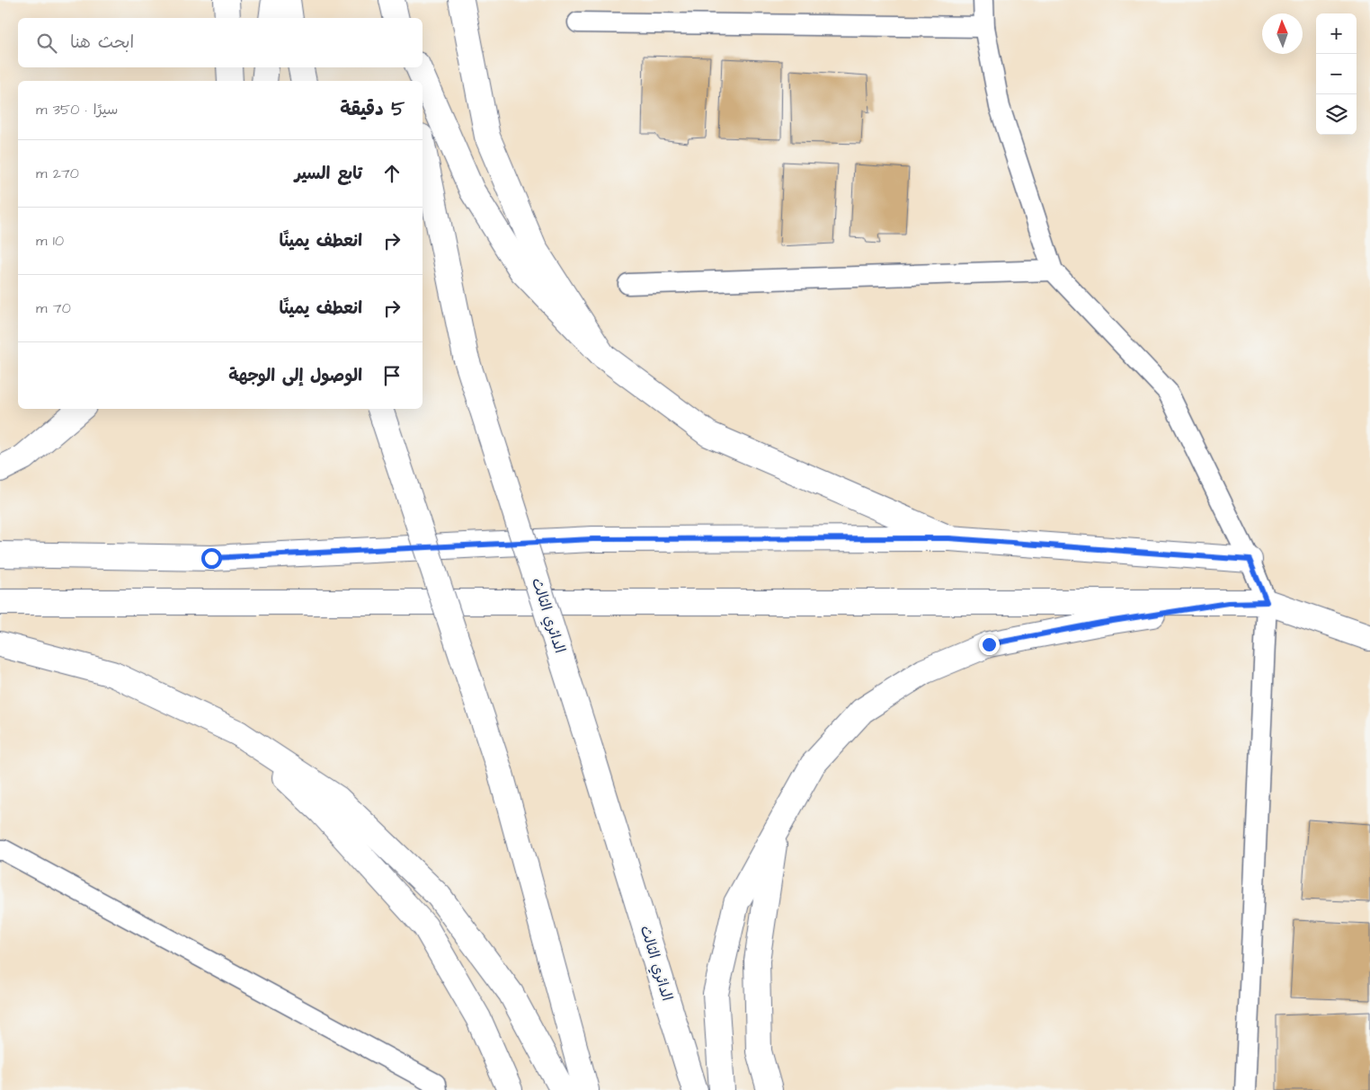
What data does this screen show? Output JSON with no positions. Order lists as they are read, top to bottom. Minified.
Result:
{"streets":{"main road":["الدائري الثالث"]},"north":"top","page":{"map_buttons":["+","−"],"search":"ابحث هنا","heading":["5 دقيقة","سيرًا · 350 m"],"list":[["تابع السير","270 m"],["انعطف يمينًا","10 m"],["انعطف يمينًا","70 m"],"الوصول إلى الوجهة"]}}
